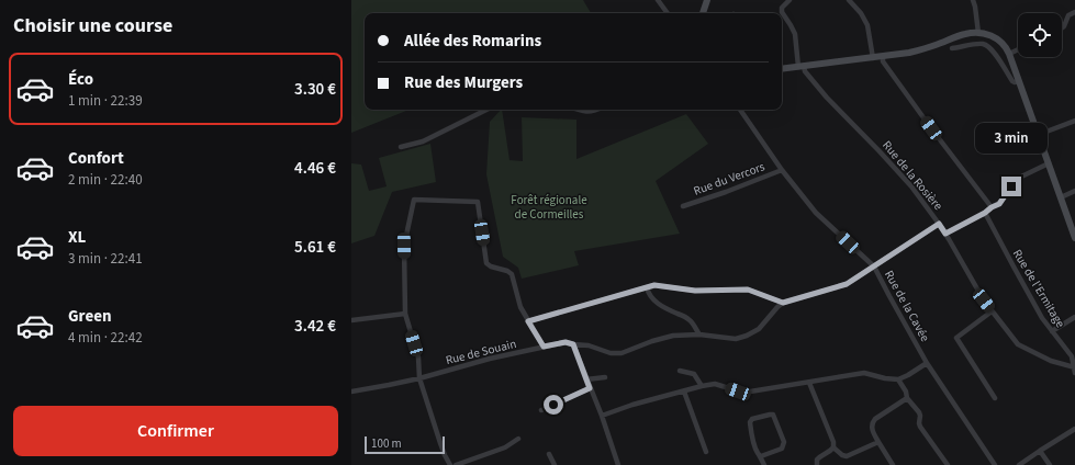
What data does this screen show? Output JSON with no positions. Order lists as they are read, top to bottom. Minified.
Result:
{"streets":{"street":["Rue de la Rosière","Rue du Vercors","Rue de l'Ermitage","Rue de la Cavée","Rue de Souain"]},"crossings":[["Rue de la Rosière","Rue de l'Ermitage"],["Rue du Vercors","Rue de la Cavée"]],"parks":["Forêt régionale de Cormeilles"],"scale_bar":"100 m","page":{"heading":"Choisir une course","banner":["Allée des Romarins","Rue des Murgers"],"list":[{"name":"Éco","note":"1 min · 22:39","value":"3.30 €"},{"name":"Confort","note":"2 min · 22:40","value":"4.46 €"},{"name":"XL","note":"3 min · 22:41","value":"5.61 €"},{"name":"Green","note":"4 min · 22:42","value":"3.42 €"}],"bubble":"3 min","buttons":"Confirmer","scale":"100 m"}}
